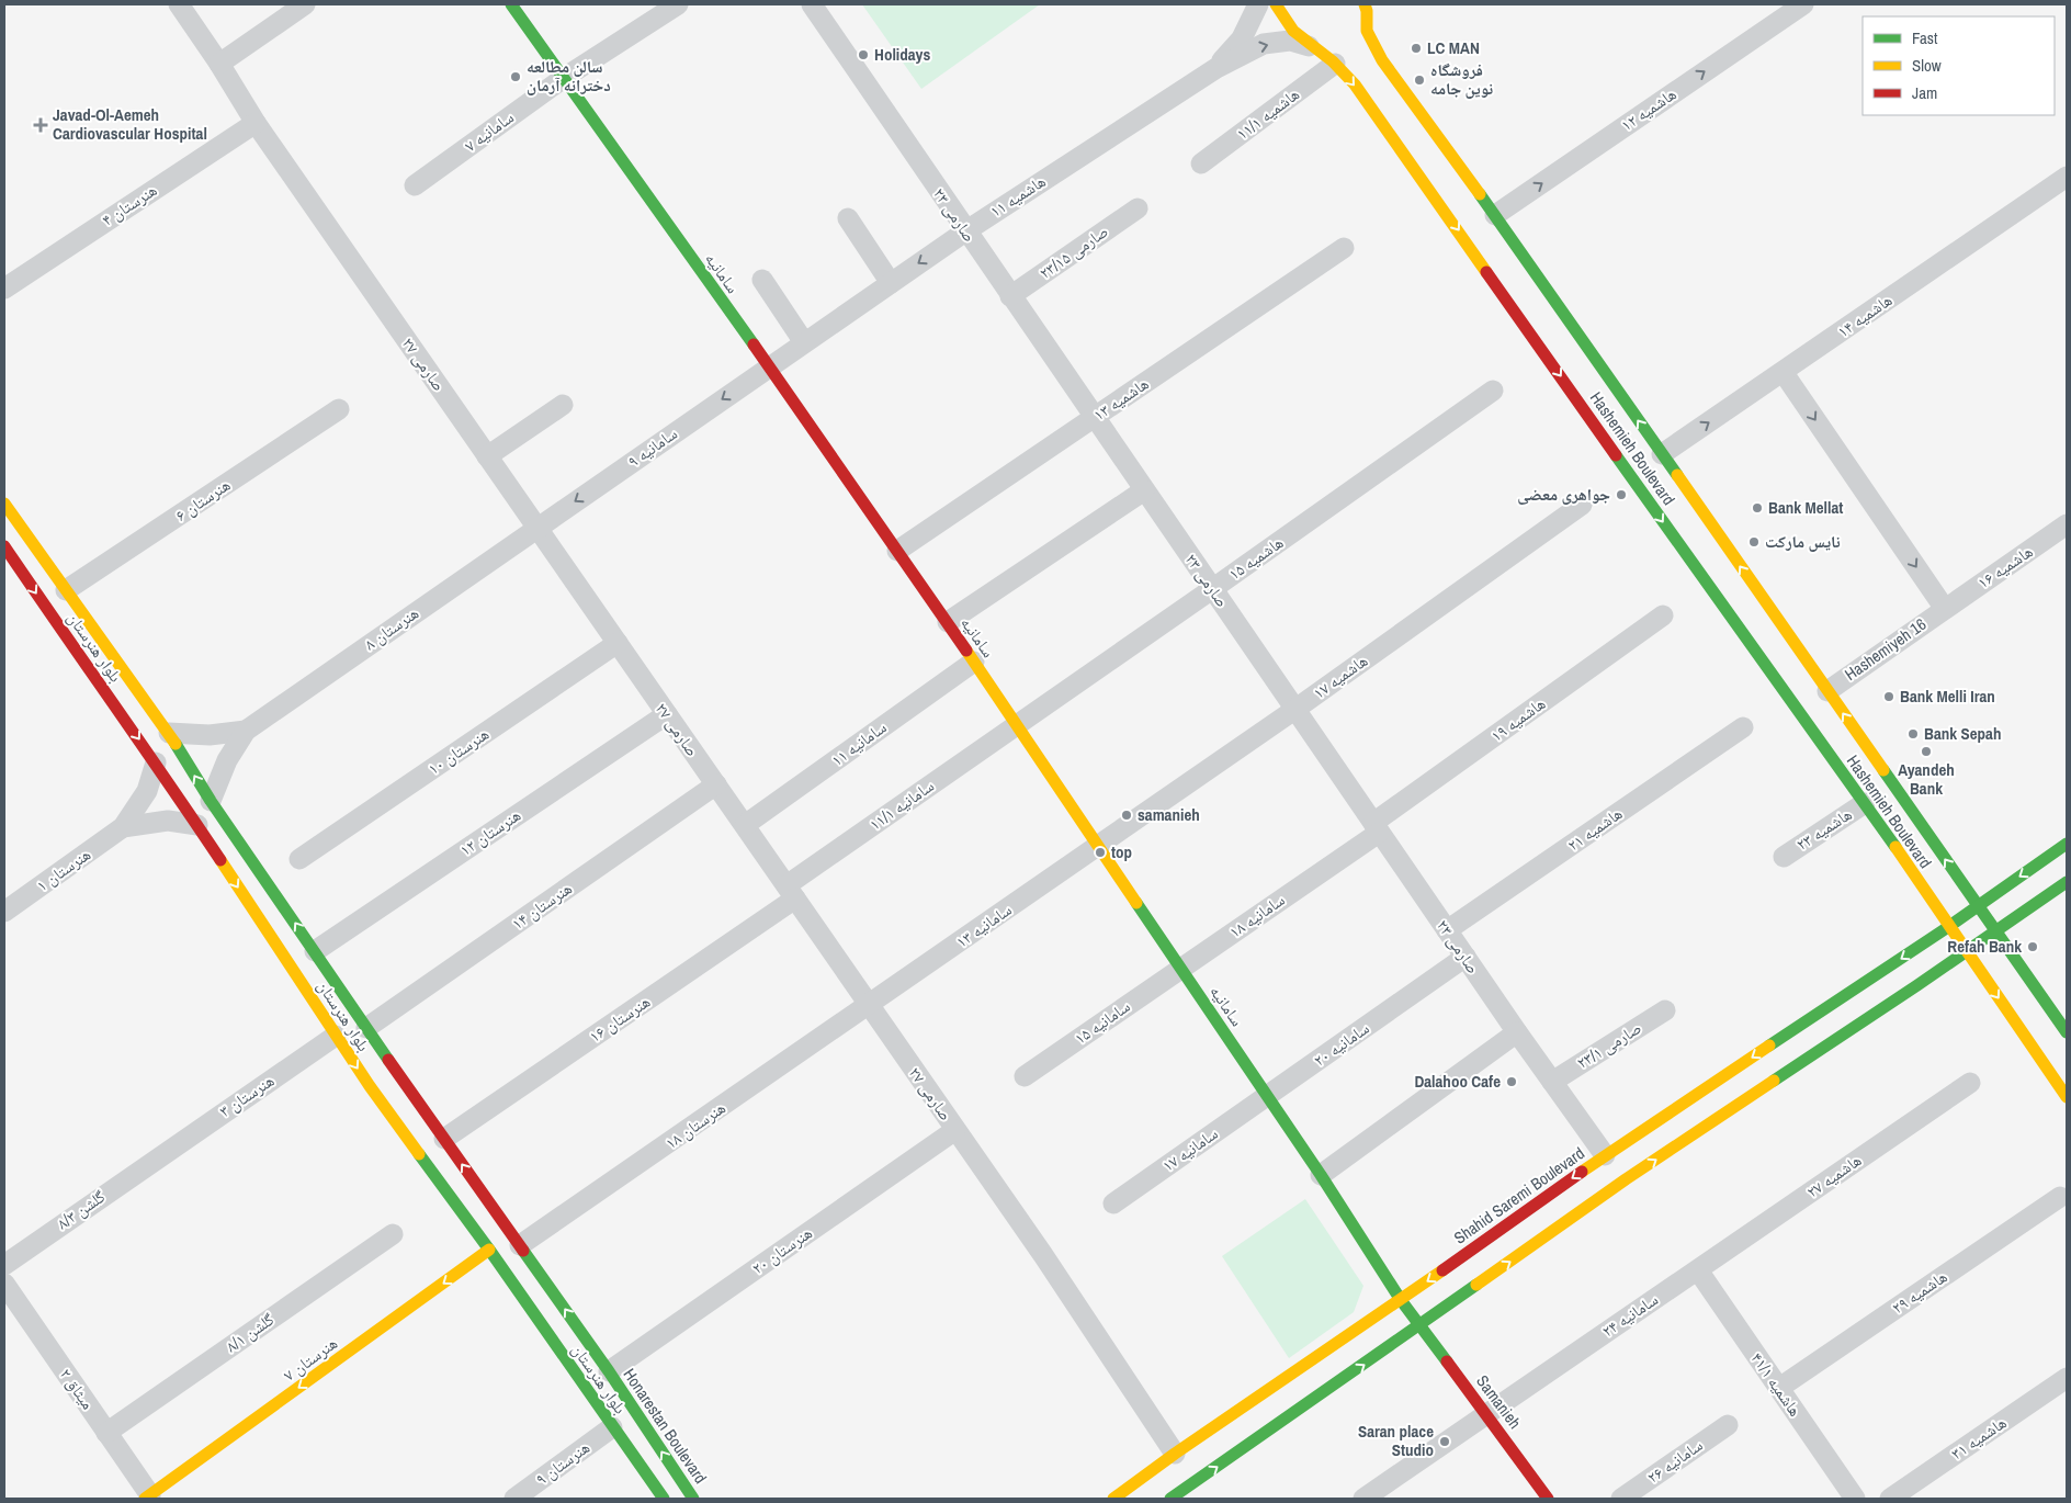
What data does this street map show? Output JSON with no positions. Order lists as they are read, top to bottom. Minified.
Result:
{"streets":{"main road":["سامانیه","Hashemieh Boulevard","بلوار هنرستان","Shahid Saremi Boulevard","هنرستان ۷","Samanieh","Honarestan Boulevard"],"street":["هاشمیه ۱۲","هاشمیه ۱۱/۱","سامانیه ۷","هاشمیه ۱۱","هنرستان ۴","صارمی ۲۳","صارمی ۲۳/۱۵","هاشمیه ۱۴","صارمی ۲۷","هاشمیه ۱۳","سامانیه ۹","هنرستان ۶","هاشمیه ۱۵","هاشمیه ۱۶","هنرستان ۸","Hashemiyeh 16","هاشمیه ۱۷","هاشمیه ۱۹","سامانیه ۱۱","هنرستان ۱۰","سامانیه ۱۱/۱","هاشمیه ۲۱","هاشمیه ۲۳","هنرستان ۱۲","هنرستان ۱","هنرستان ۱۴","سامانیه ۱۸","سامانیه ۱۳","هنرستان ۱۶","سامانیه ۱۵","سامانیه ۲۰","صارمی ۲۳/۱","هنرستان ۳","هنرستان ۱۸","سامانیه ۱۷","هاشمیه ۲۷","گلشن ۸/۳","هنرستان ۲۰","هاشمیه ۲۹","سامانیه ۲۴","گلشن ۸/۱","هاشمیه ۴۱/۱","میثاق ۲","هاشمیه ۳۱","سامانیه ۲۶","هنرستان ۹"]},"crossings":[["هاشمیه ۱۲","Hashemieh Boulevard"],["هاشمیه ۱۱/۱","Hashemieh Boulevard"],["سامانیه ۷","سامانیه"],["هاشمیه ۱۱","صارمی ۲۳"],["هاشمیه ۱۱","سامانیه"],["هاشمیه ۱۱","سامانیه ۹"],["هنرستان ۴","صارمی ۲۷"],["صارمی ۲۳","صارمی ۲۳/۱۵"],["صارمی ۲۳","هاشمیه ۱۳"],["صارمی ۲۳","هاشمیه ۱۵"],["صارمی ۲۳","هاشمیه ۱۷"],["صارمی ۲۳","هاشمیه ۱۹"],["صارمی ۲۳","هاشمیه ۲۱"],["صارمی ۲۳","سامانیه ۲۰"],["صارمی ۲۳","صارمی ۲۳/۱"],["صارمی ۲۳","Shahid Saremi Boulevard"],["سامانیه","هاشمیه ۱۳"],["سامانیه","سامانیه ۹"],["سامانیه","هاشمیه ۱۵"],["سامانیه","هاشمیه ۱۷"],["سامانیه","سامانیه ۱۱"],["سامانیه","سامانیه ۱۱/۱"],["سامانیه","سامانیه ۱۸"],["سامانیه","سامانیه ۱۳"],["سامانیه","سامانیه ۱۵"],["سامانیه","سامانیه ۲۰"],["سامانیه","سامانیه ۱۷"],["سامانیه","Shahid Saremi Boulevard"],["سامانیه","Samanieh"],["هاشمیه ۱۴","Hashemieh Boulevard"],["صارمی ۲۷","سامانیه ۹"],["صارمی ۲۷","هنرستان ۸"],["صارمی ۲۷","سامانیه ۱۱"],["صارمی ۲۷","هنرستان ۱۰"],["صارمی ۲۷","سامانیه ۱۱/۱"],["صارمی ۲۷","هنرستان ۱۲"],["صارمی ۲۷","هنرستان ۱۴"],["صارمی ۲۷","سامانیه ۱۳"],["صارمی ۲۷","هنرستان ۱۶"],["صارمی ۲۷","هنرستان ۱۸"],["صارمی ۲۷","Shahid Saremi Boulevard"],["صارمی ۲۷","هنرستان ۲۰"],["سامانیه ۹","هنرستان ۸"],["Hashemieh Boulevard","Hashemiyeh 16"],["Hashemieh Boulevard","هاشمیه ۲۳"],["Hashemieh Boulevard","Shahid Saremi Boulevard"],["هنرستان ۶","بلوار هنرستان"],["هاشمیه ۱۵","سامانیه ۱۱/۱"],["هاشمیه ۱۶","Hashemiyeh 16"],["هنرستان ۸","بلوار هنرستان"],["بلوار هنرستان","هنرستان ۱۲"],["بلوار هنرستان","هنرستان ۱"],["بلوار هنرستان","هنرستان ۱۴"],["بلوار هنرستان","هنرستان ۱۶"],["بلوار هنرستان","هنرستان ۳"],["بلوار هنرستان","هنرستان ۱۸"],["بلوار هنرستان","هنرستان ۲۰"],["بلوار هنرستان","هنرستان ۷"],["بلوار هنرستان","Honarestan Boulevard"],["بلوار هنرستان","هنرستان ۹"],["هاشمیه ۱۷","سامانیه ۱۳"],["هاشمیه ۱۹","سامانیه ۱۸"],["سامانیه ۱۱/۱","هنرستان ۱۶"],["سامانیه ۱۸","سامانیه ۱۵"],["سامانیه ۱۳","هنرستان ۱۸"],["سامانیه ۲۰","سامانیه ۱۷"],["هنرستان ۳","گلشن ۸/۳"],["هاشمیه ۲۷","سامانیه ۲۴"],["هاشمیه ۲۷","هاشمیه ۴۱/۱"],["Shahid Saremi Boulevard","Samanieh"],["هنرستان ۲۰","Honarestan Boulevard"],["هاشمیه ۲۹","هاشمیه ۴۱/۱"],["سامانیه ۲۴","هاشمیه ۴۱/۱"],["سامانیه ۲۴","Samanieh"],["گلشن ۸/۱","میثاق ۲"],["هنرستان ۷","میثاق ۲"]],"one_way":["هاشمیه ۱۲","هنرستان ۷","Honarestan Boulevard"],"places":{"other":["LC MAN","Holidays","سالن مطالعه دخترانه آرمان","فروشگاه نوین جامه","جواهری معضی","Bank Mellat","نایس مارکت","Bank Melli Iran","Bank Sepah","Ayandeh Bank","samanieh","top","Refah Bank","Dalahoo Cafe","Saran place Studio"],"health":["Javad-Ol-Aemeh Cardiovascular Hospital"]},"legend":["Fast","Slow","Jam"]}
